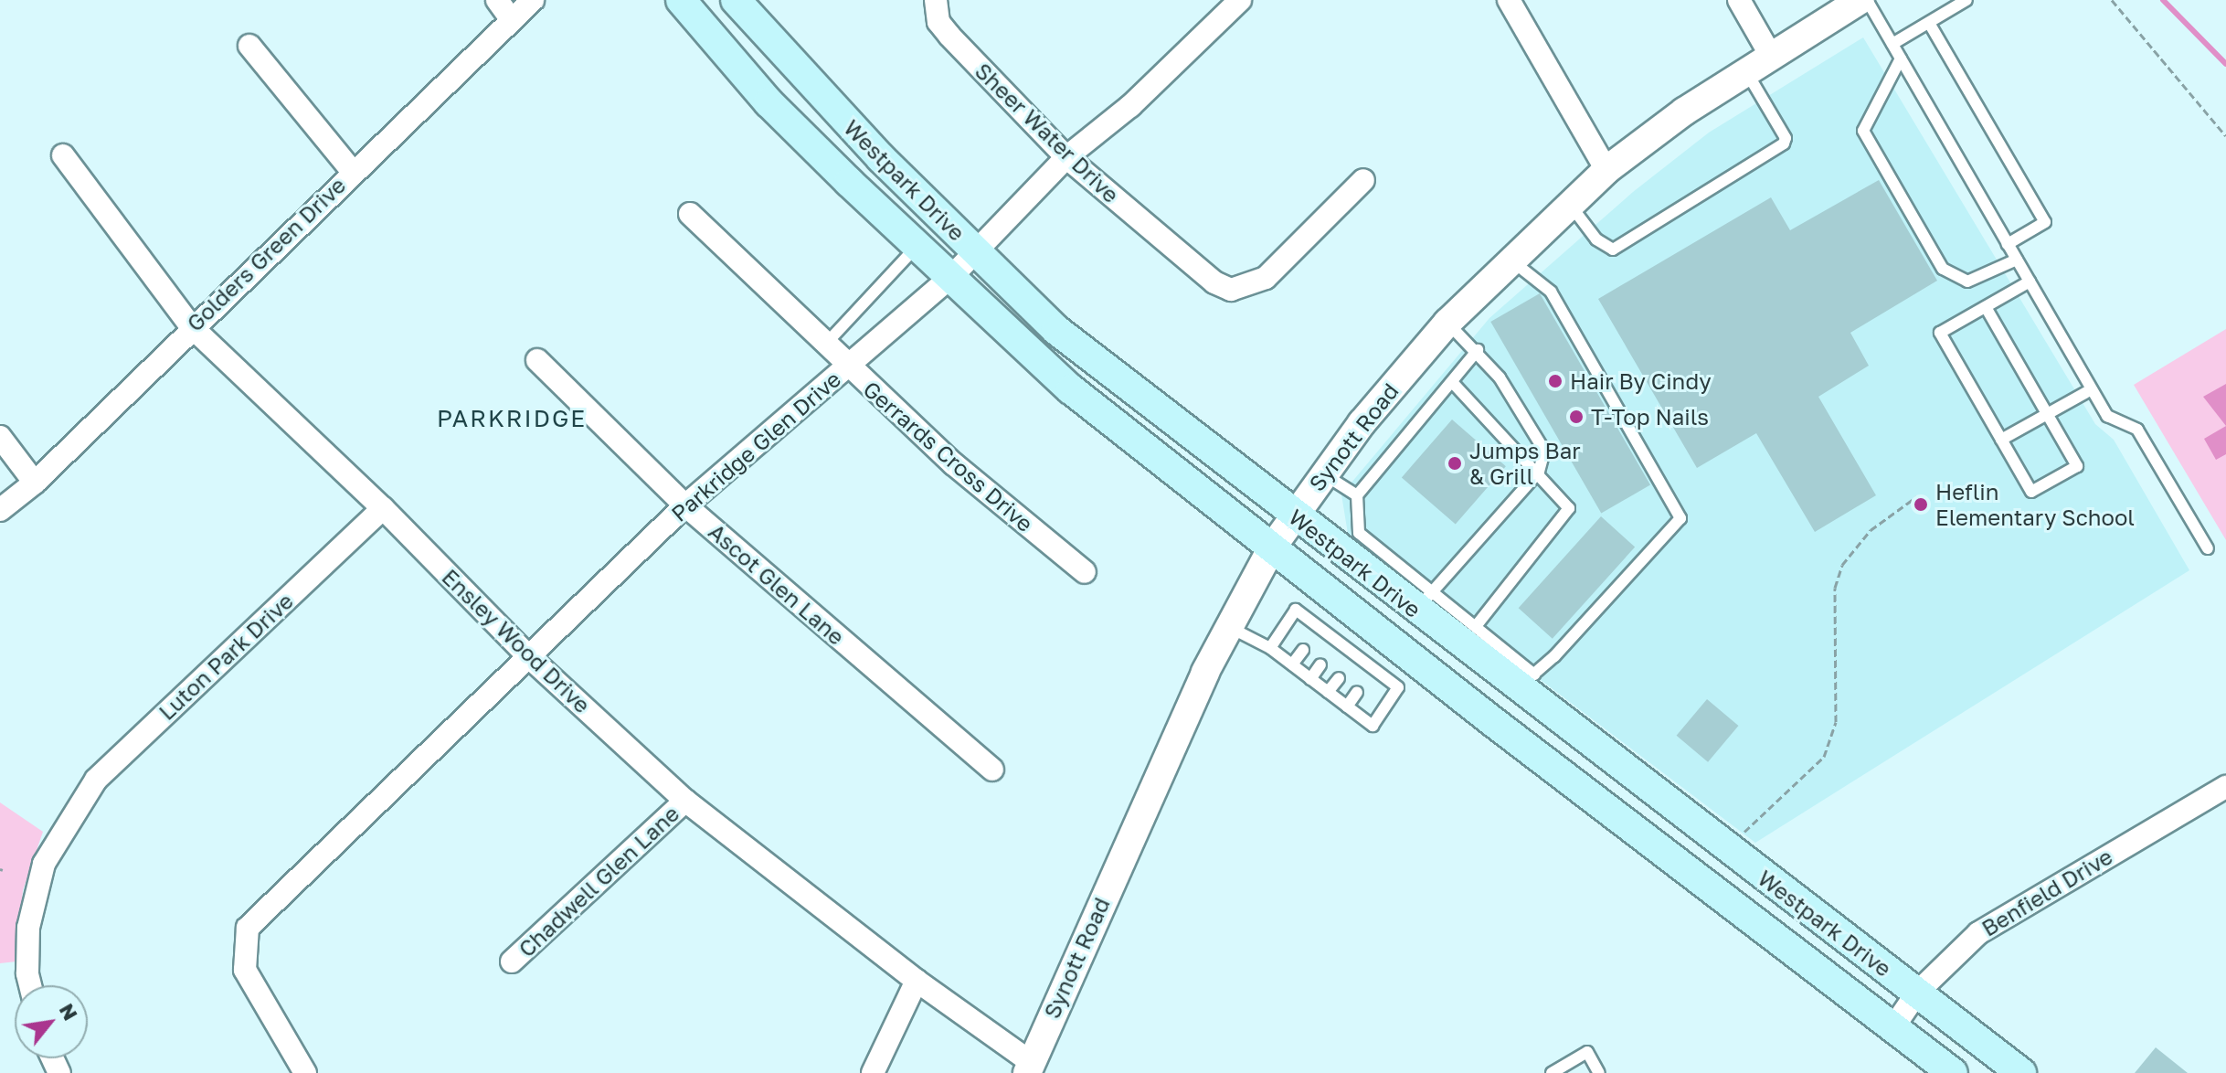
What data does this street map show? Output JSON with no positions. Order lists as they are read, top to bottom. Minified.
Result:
{"streets":{"main road":["Westpark Drive"],"street":["Sheer Water Drive","Golders Green Drive","Synott Road","Parkridge Glen Drive","Gerrards Cross Drive","Ascot Glen Lane","Ensley Wood Drive","Luton Park Drive","Chadwell Glen Lane","Benfield Drive"]},"crossings":[["Sheer Water Drive","Parkridge Glen Drive"],["Westpark Drive","Synott Road"],["Westpark Drive","Parkridge Glen Drive"],["Westpark Drive","Benfield Drive"],["Golders Green Drive","Ensley Wood Drive"],["Synott Road","Ensley Wood Drive"],["Parkridge Glen Drive","Gerrards Cross Drive"],["Parkridge Glen Drive","Ascot Glen Lane"],["Parkridge Glen Drive","Ensley Wood Drive"],["Ensley Wood Drive","Luton Park Drive"],["Ensley Wood Drive","Chadwell Glen Lane"]],"districts":["PARKRIDGE"],"places":["Hair By Cindy","T-Top Nails","Jumps Bar & Grill","Heflin Elementary School"],"north":"top right"}
